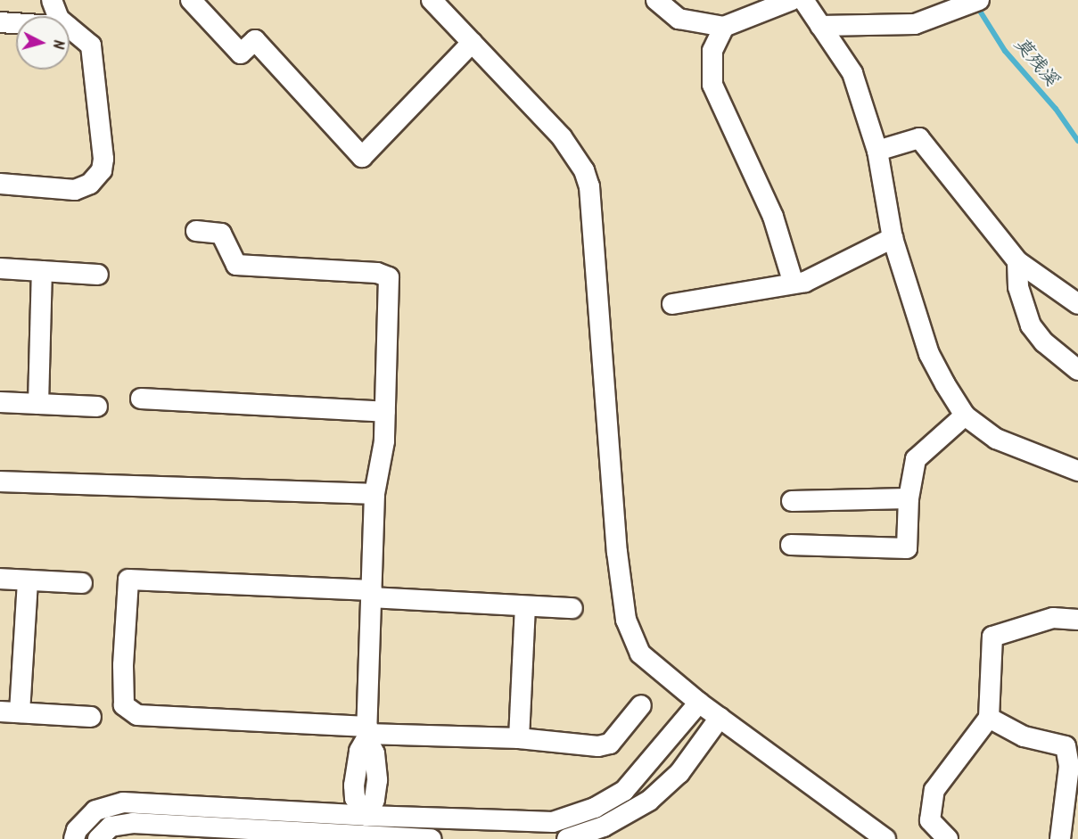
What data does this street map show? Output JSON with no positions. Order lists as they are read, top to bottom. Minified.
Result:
{"water":["莫残溪"],"north":"right"}
